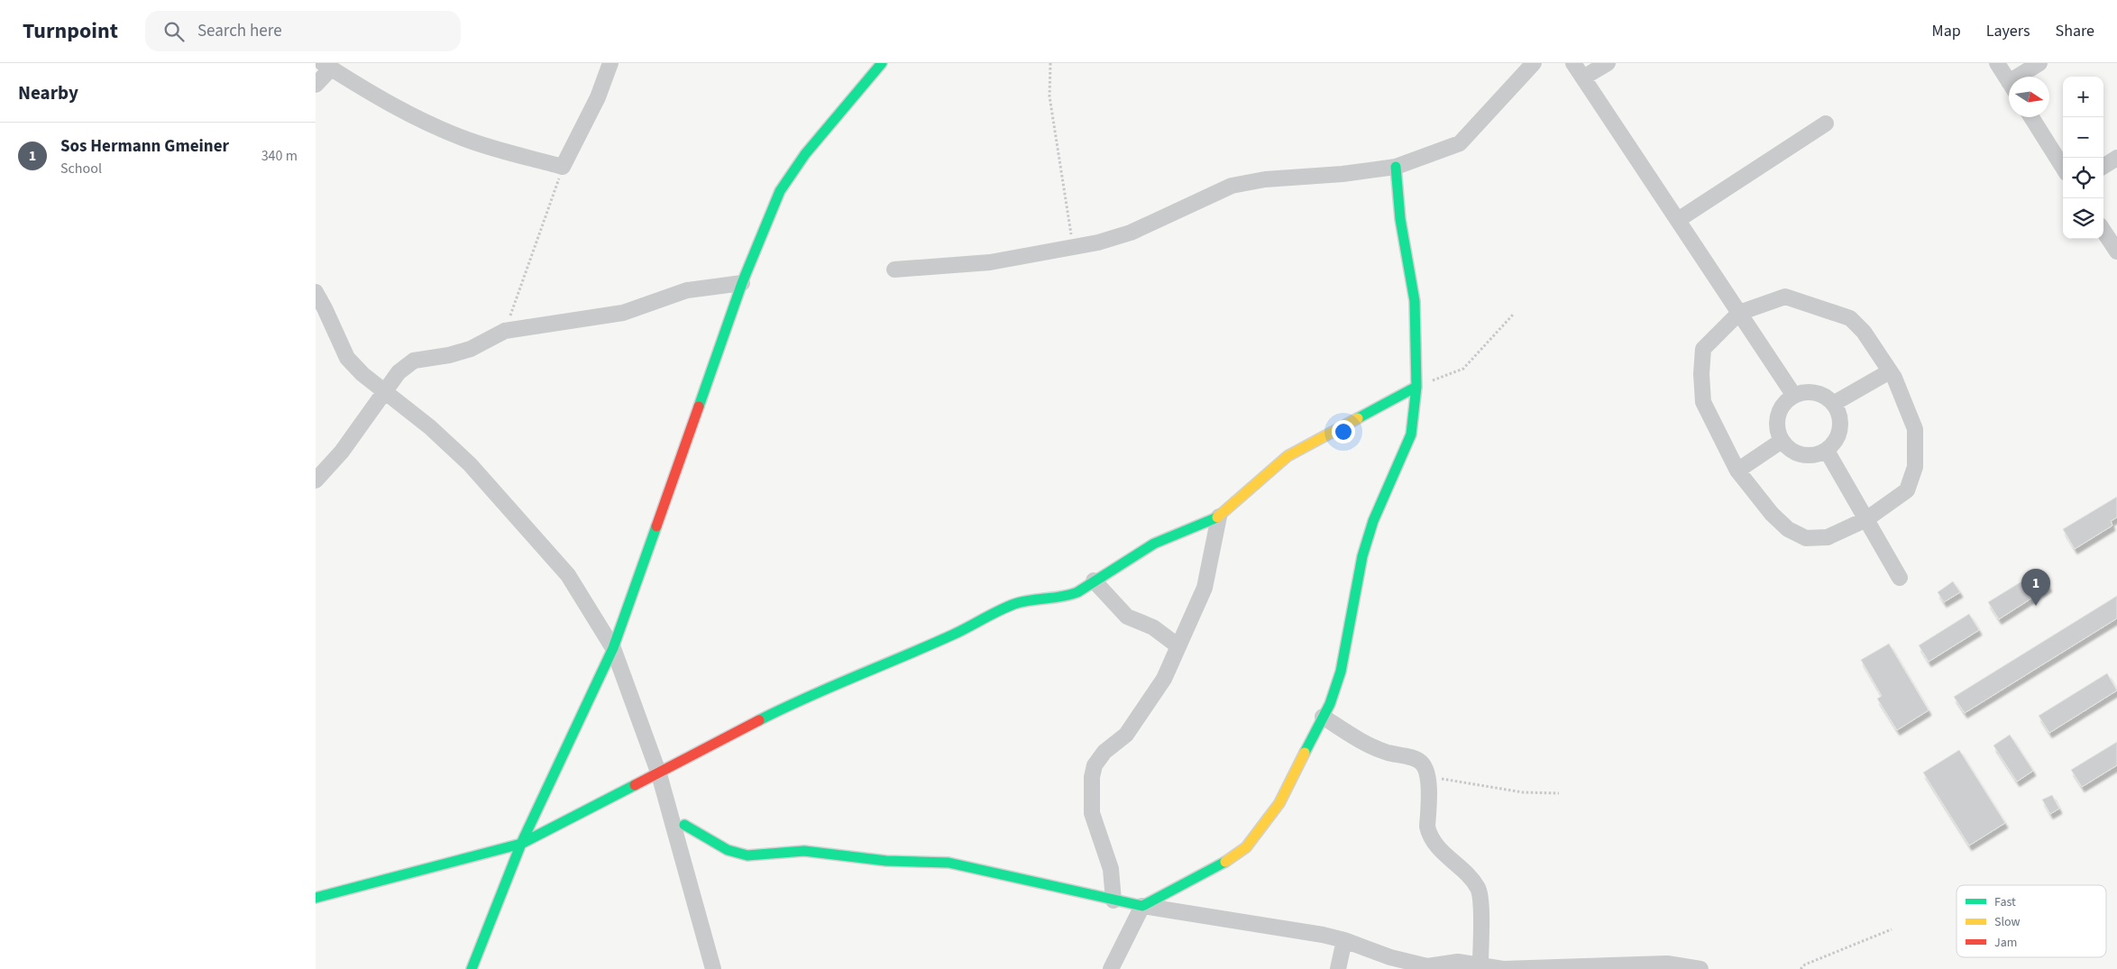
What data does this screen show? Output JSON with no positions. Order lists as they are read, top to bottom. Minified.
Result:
{"legend":["Fast","Slow","Jam"],"north":"right","page":{"header":"Turnpoint","search":"Search here","nav":["Map","Layers","Share"],"heading":"Nearby","map_buttons":["+","−"],"list":[{"mark":"1","name":"Sos Hermann Gmeiner","note":"School","value":"340 m"}],"pins":"1"}}
